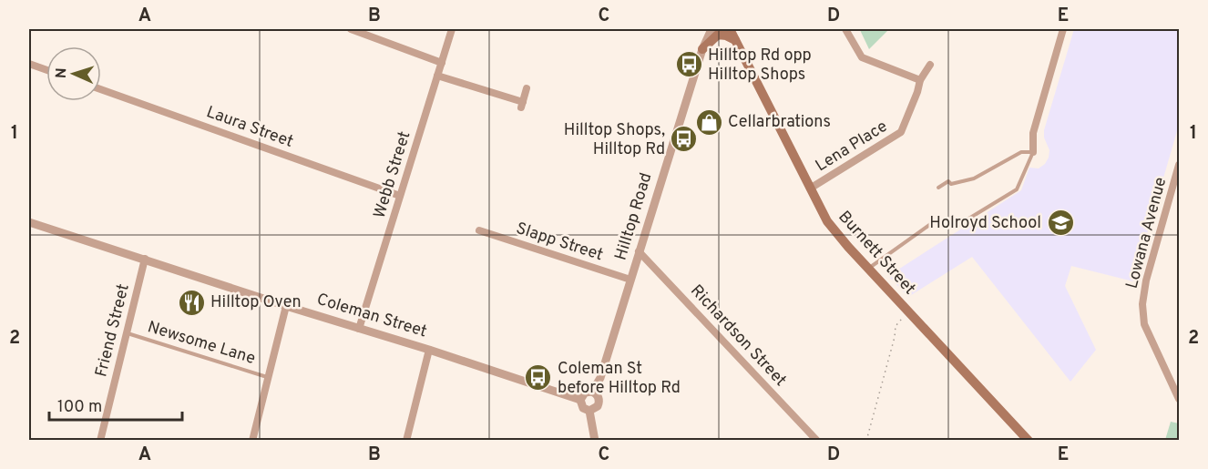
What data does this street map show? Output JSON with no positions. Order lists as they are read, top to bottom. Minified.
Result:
{"streets":{"main road":["Burnett Street"],"street":["Laura Street","Lena Place","Webb Street","Hilltop Road","Lowana Avenue","Slapp Street","Coleman Street","Friend Street","Richardson Street"],"lane":["Newsome Lane"]},"crossings":[["Laura Street","Webb Street"],["Lena Place","Burnett Street"],["Webb Street","Coleman Street"],["Hilltop Road","Slapp Street"],["Hilltop Road","Coleman Street"],["Hilltop Road","Richardson Street"],["Coleman Street","Friend Street"],["Friend Street","Newsome Lane"]],"places":{"bus stop":["Hilltop Rd opp Hilltop Shops","Hilltop Shops, Hilltop Rd","Coleman St before Hilltop Rd"],"shop":["Cellarbrations"],"school or university":["Holroyd School"],"restaurant":["Hilltop Oven"]},"scale_bar":"100 m","north":"left","grid":{"columns":["A","B","C","D","E"],"rows":["1","2"]}}
